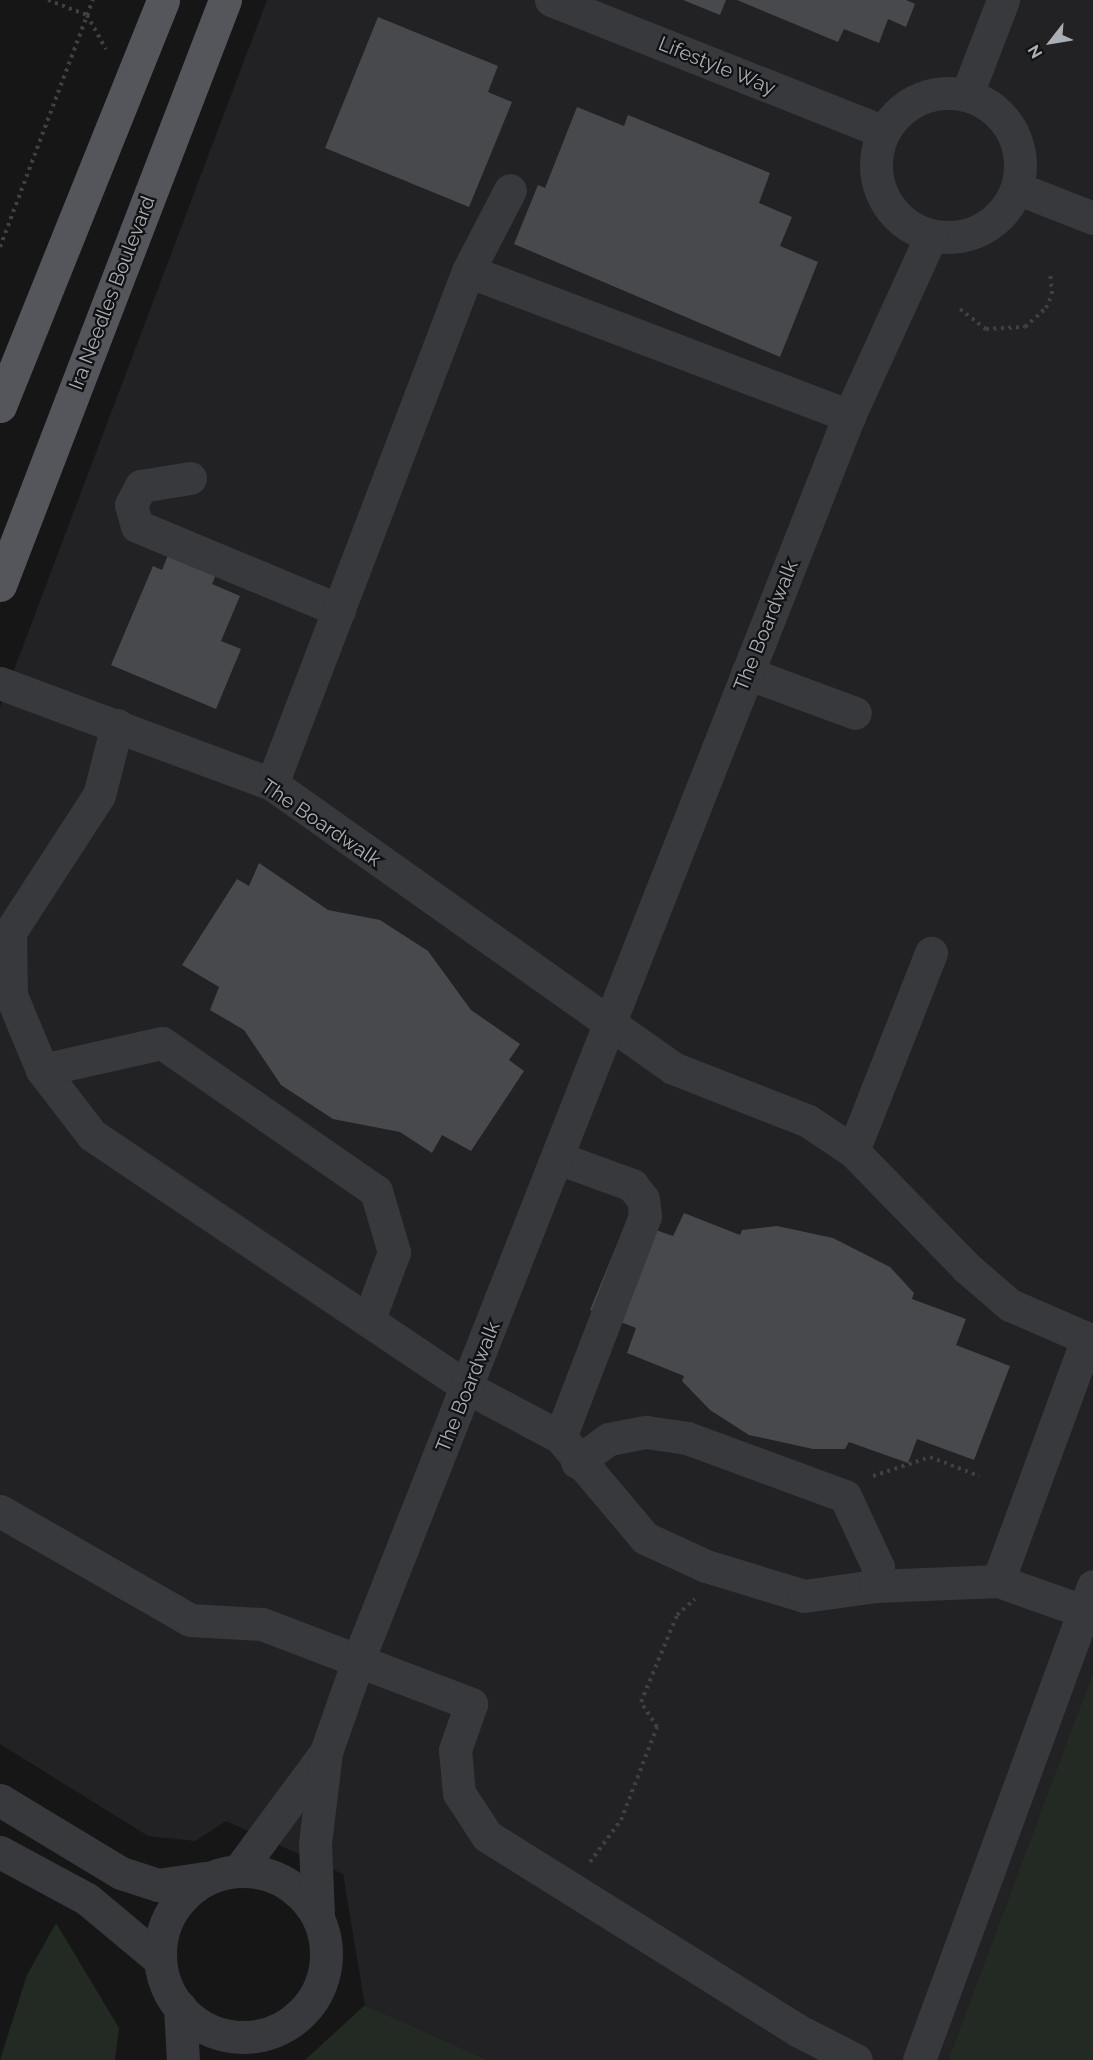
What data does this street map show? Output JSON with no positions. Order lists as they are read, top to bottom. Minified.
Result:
{"streets":{"main road":["Ira Needles Boulevard"],"street":["Lifestyle Way","The Boardwalk"]},"crossings":[["Lifestyle Way","The Boardwalk"]],"north":"bottom left"}
